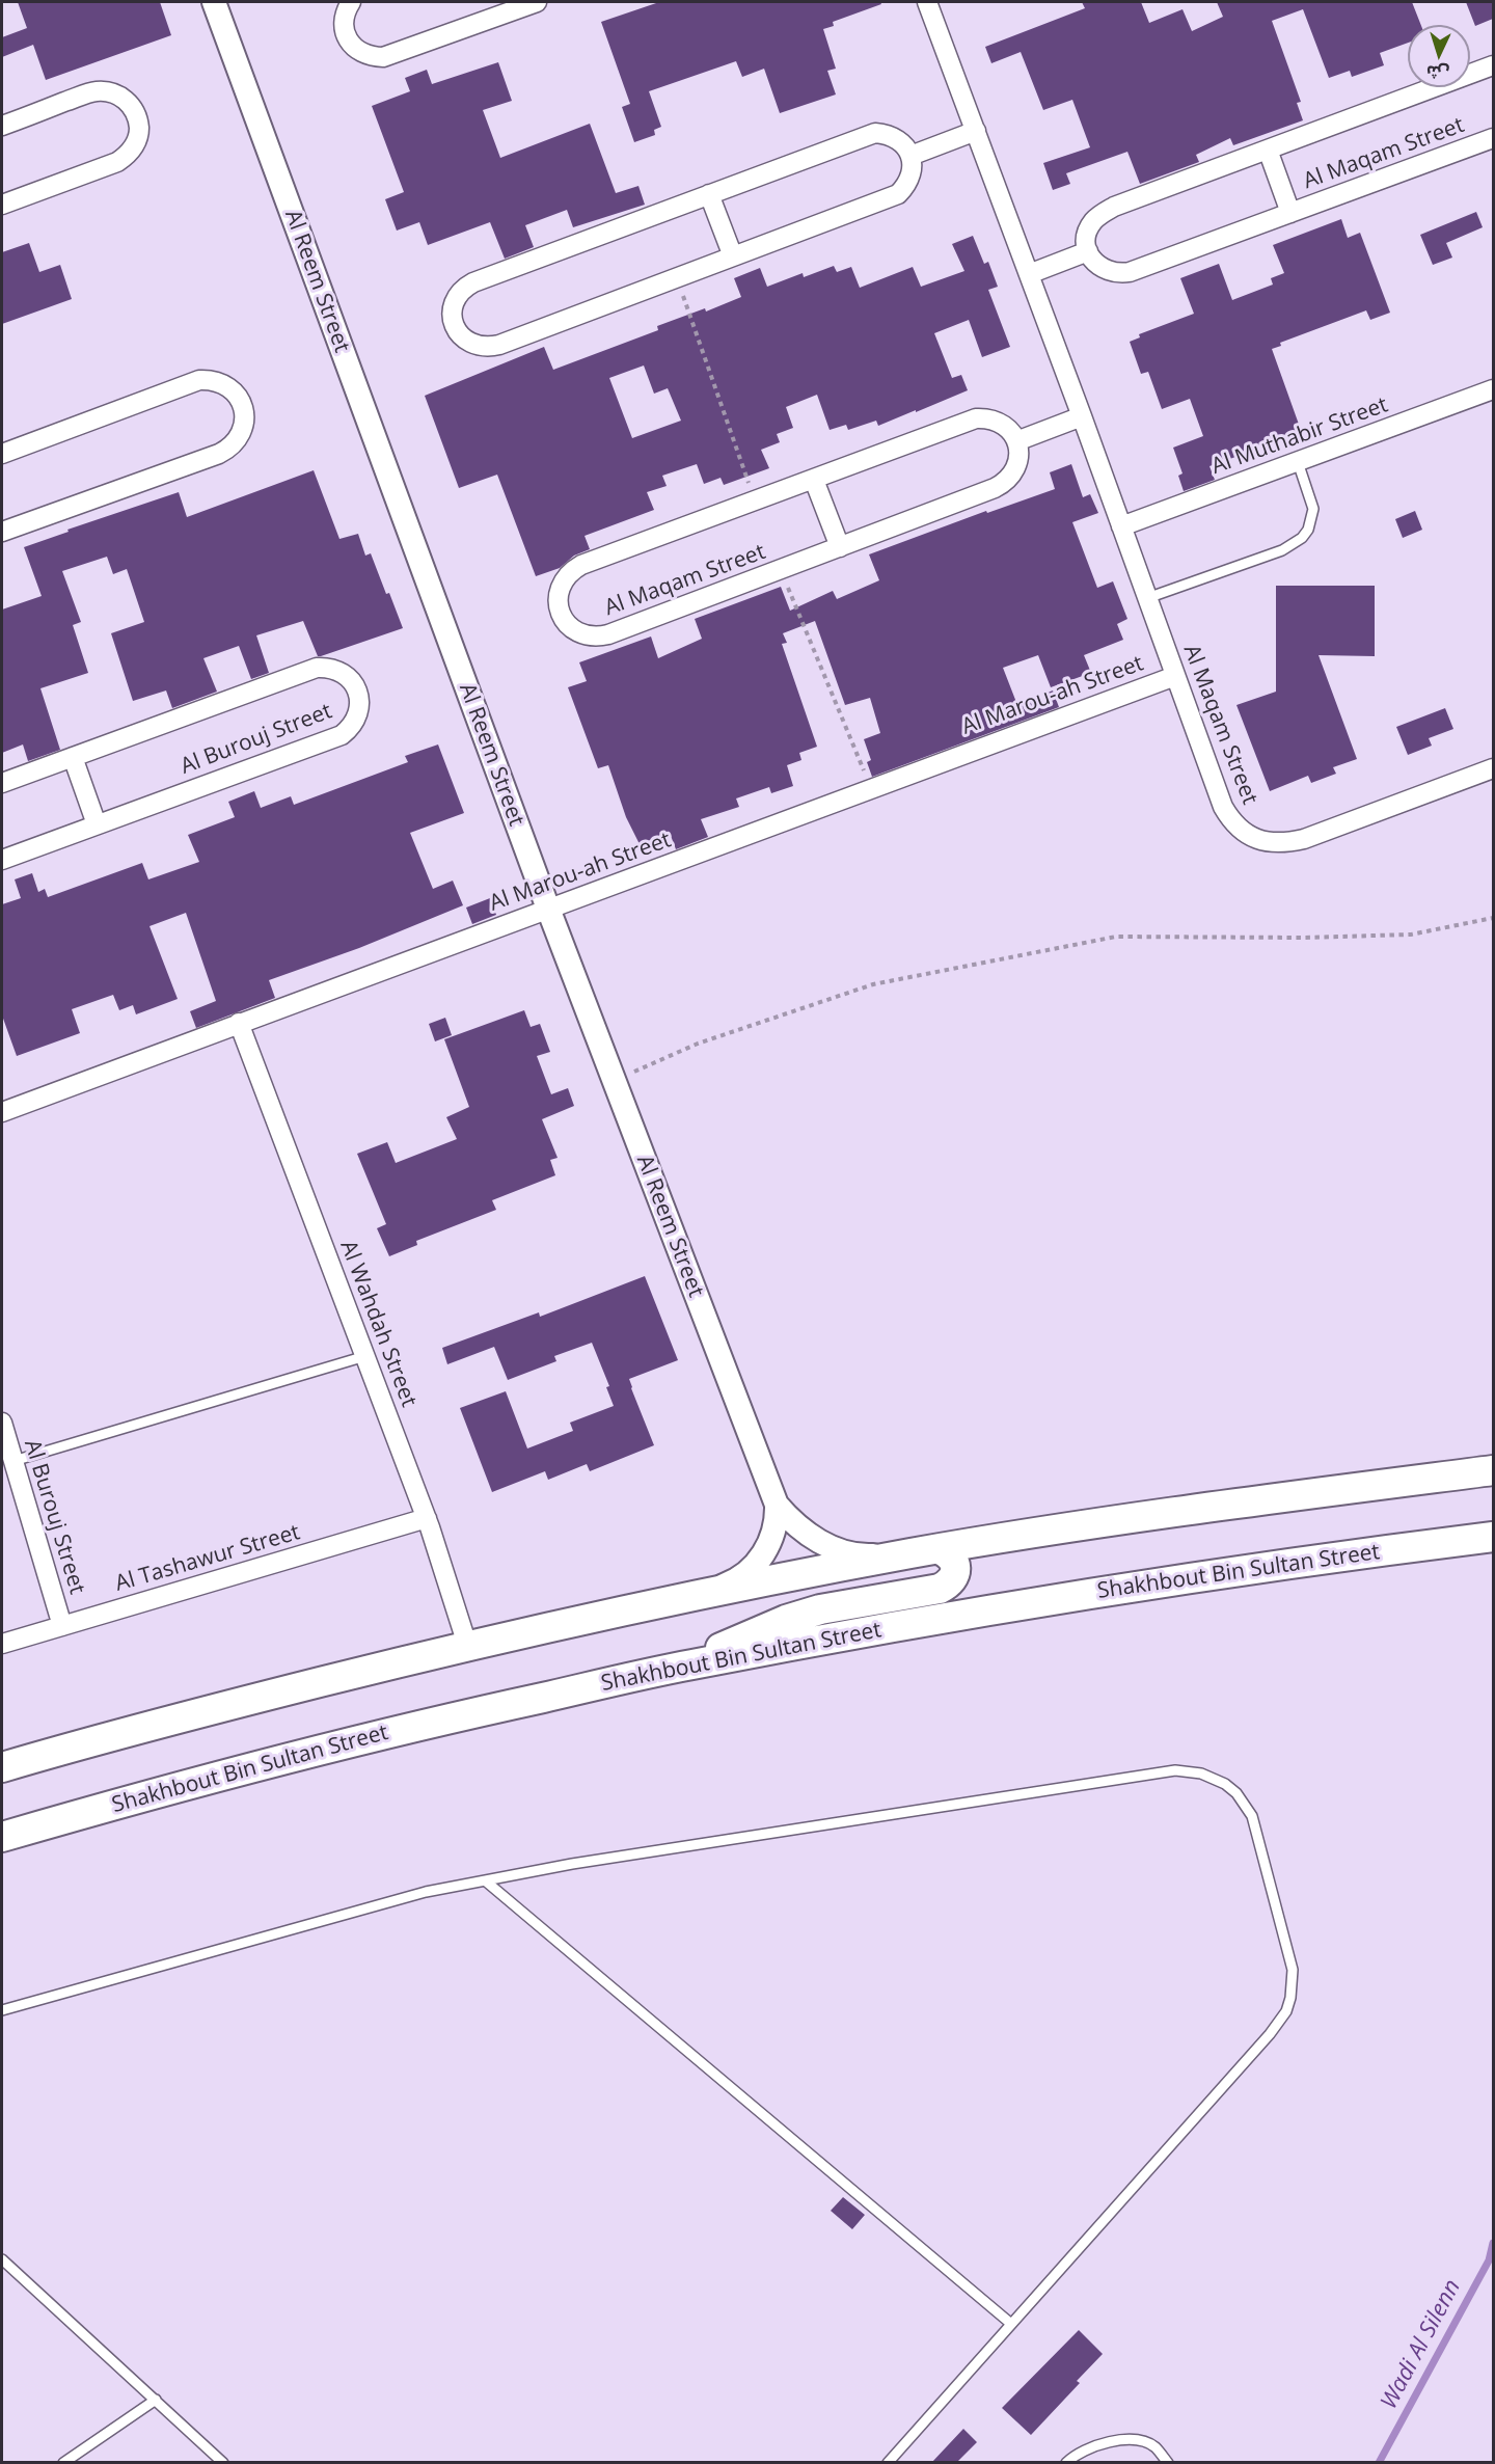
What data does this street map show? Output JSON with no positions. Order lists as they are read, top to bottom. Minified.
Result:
{"streets":{"main road":["Shakhbout Bin Sultan Street"],"street":["Al Maqam Street","Al Reem Street","Al Muthabir Street","Al Marou-ah Street","Al Burouj Street","Al Wahdah Street","Al Tashawur Street"]},"crossings":[["Al Maqam Street","Al Muthabir Street"],["Al Maqam Street","Al Marou-ah Street"],["Al Reem Street","Al Marou-ah Street"],["Al Marou-ah Street","Al Wahdah Street"],["Al Burouj Street","Al Tashawur Street"],["Al Wahdah Street","Al Tashawur Street"]],"water":["Wadi Al Silenn"],"north":"bottom"}
